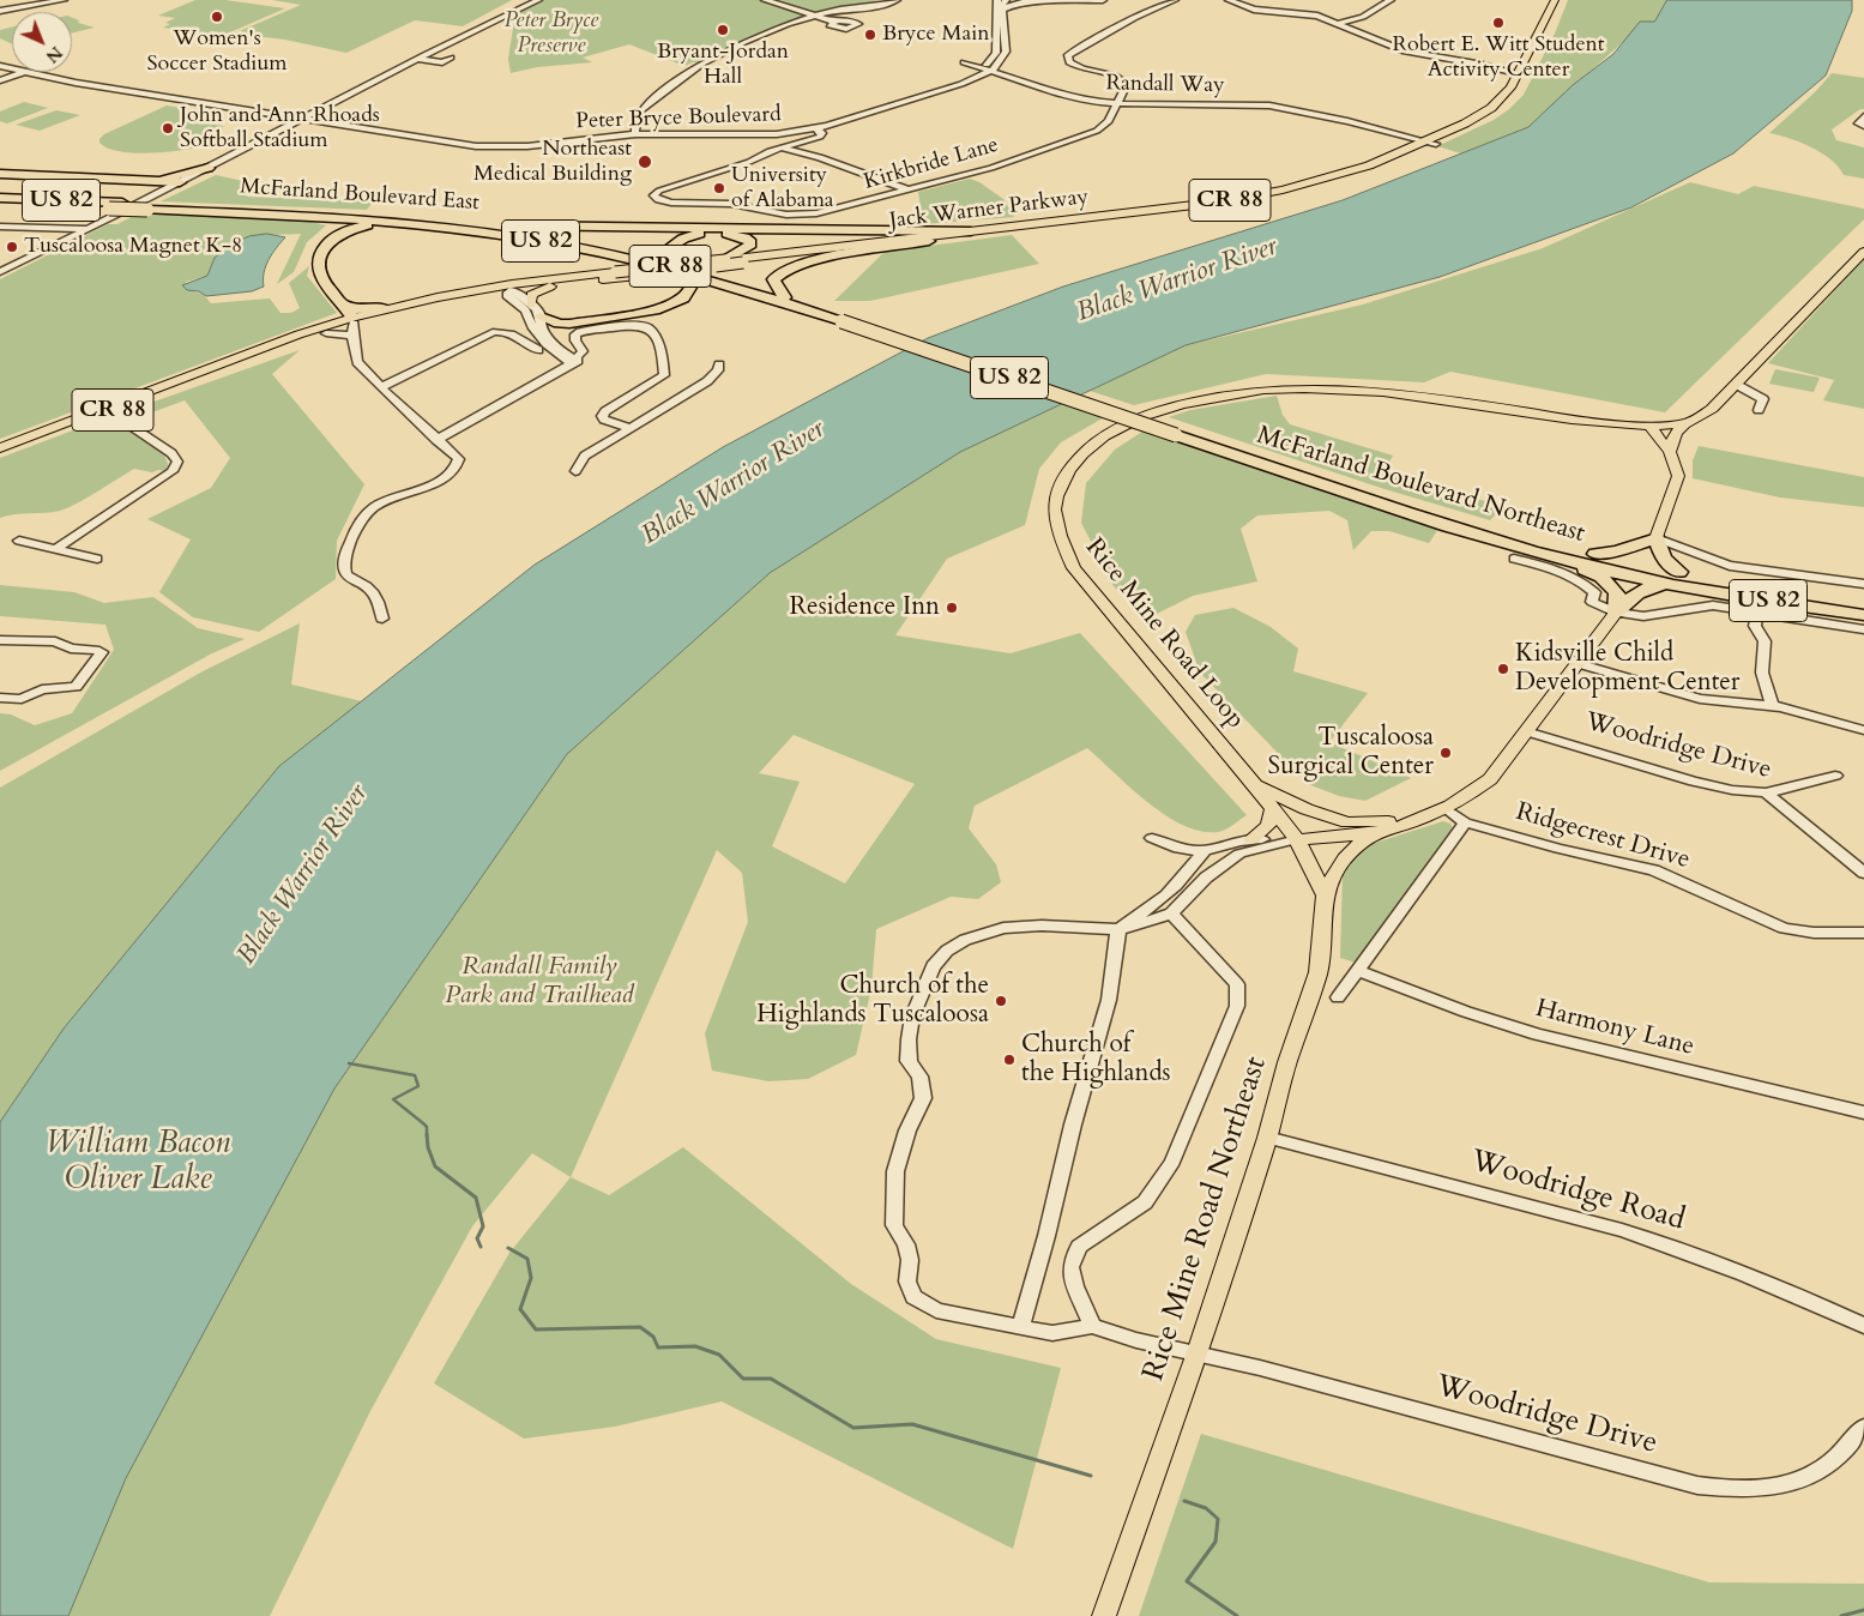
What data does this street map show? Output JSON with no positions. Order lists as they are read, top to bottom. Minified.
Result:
{"streets":{"highway":["McFarland Boulevard East","US 82","McFarland Boulevard Northeast"],"main road":["CR 88","Jack Warner Parkway","Rice Mine Road Loop","Rice Mine Road Northeast"],"street":["Randall Way","Peter Bryce Boulevard","Kirkbride Lane","Woodridge Drive","Ridgecrest Drive","Harmony Lane","Woodridge Road"]},"crossings":[["Randall Way","Peter Bryce Boulevard"],["Randall Way","Kirkbride Lane"],["Randall Way","Jack Warner Parkway"],["Peter Bryce Boulevard","Kirkbride Lane"],["McFarland Boulevard East","McFarland Boulevard Northeast"],["US 82","McFarland Boulevard Northeast"],["CR 88","Jack Warner Parkway"],["Woodridge Drive","Rice Mine Road Northeast"],["Woodridge Road","Rice Mine Road Northeast"]],"water":["Black Warrior River","William Bacon Oliver Lake"],"parks":["Peter Bryce Preserve","Randall Family Park and Trailhead"],"places":["Women's Soccer Stadium","Robert E. Witt Student Activity Center","Bryant-Jordan Hall","Bryce Main","John and Ann Rhoads Softball Stadium","Northeast Medical Building","University of Alabama","Tuscaloosa Magnet K-8","Residence Inn","Kidsville Child Development Center","Tuscaloosa Surgical Center","Church of the Highlands Tuscaloosa","Church of the Highlands"],"north":"bottom right"}
